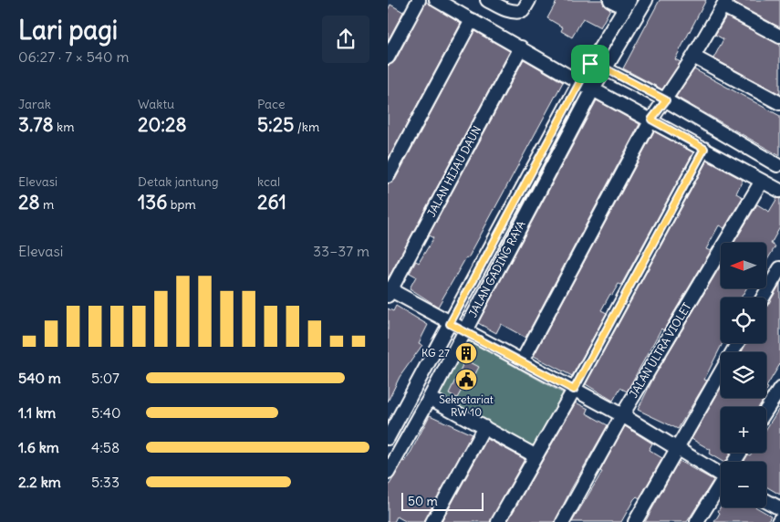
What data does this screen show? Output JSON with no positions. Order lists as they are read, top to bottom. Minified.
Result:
{"streets":{"street":["JALAN HIJAU DAUN","JALAN GADING RAYA","JALAN ULTRA VIOLET"]},"places":{"building":["KG 27"],"public building":["Sekretariat RW 10"]},"scale_bar":"50 m","north":"left","page":{"heading":["Lari pagi","06:27 · 7 × 540 m"],"stats":[["Jarak","3.78 km"],["Waktu","20:28"],["Pace","5:25 /km"],["Elevasi","28 m"],["Detak jantung","136 bpm"],["kcal","261"]],"chart":["Elevasi","33–37 m"],"map_buttons":["+","−"],"list":[{"name":"540 m","note":"5:07"},{"name":"1.1 km","note":"5:40"},{"name":"1.6 km","note":"4:58"},{"name":"2.2 km","note":"5:33"}],"scale":"50 m"}}
